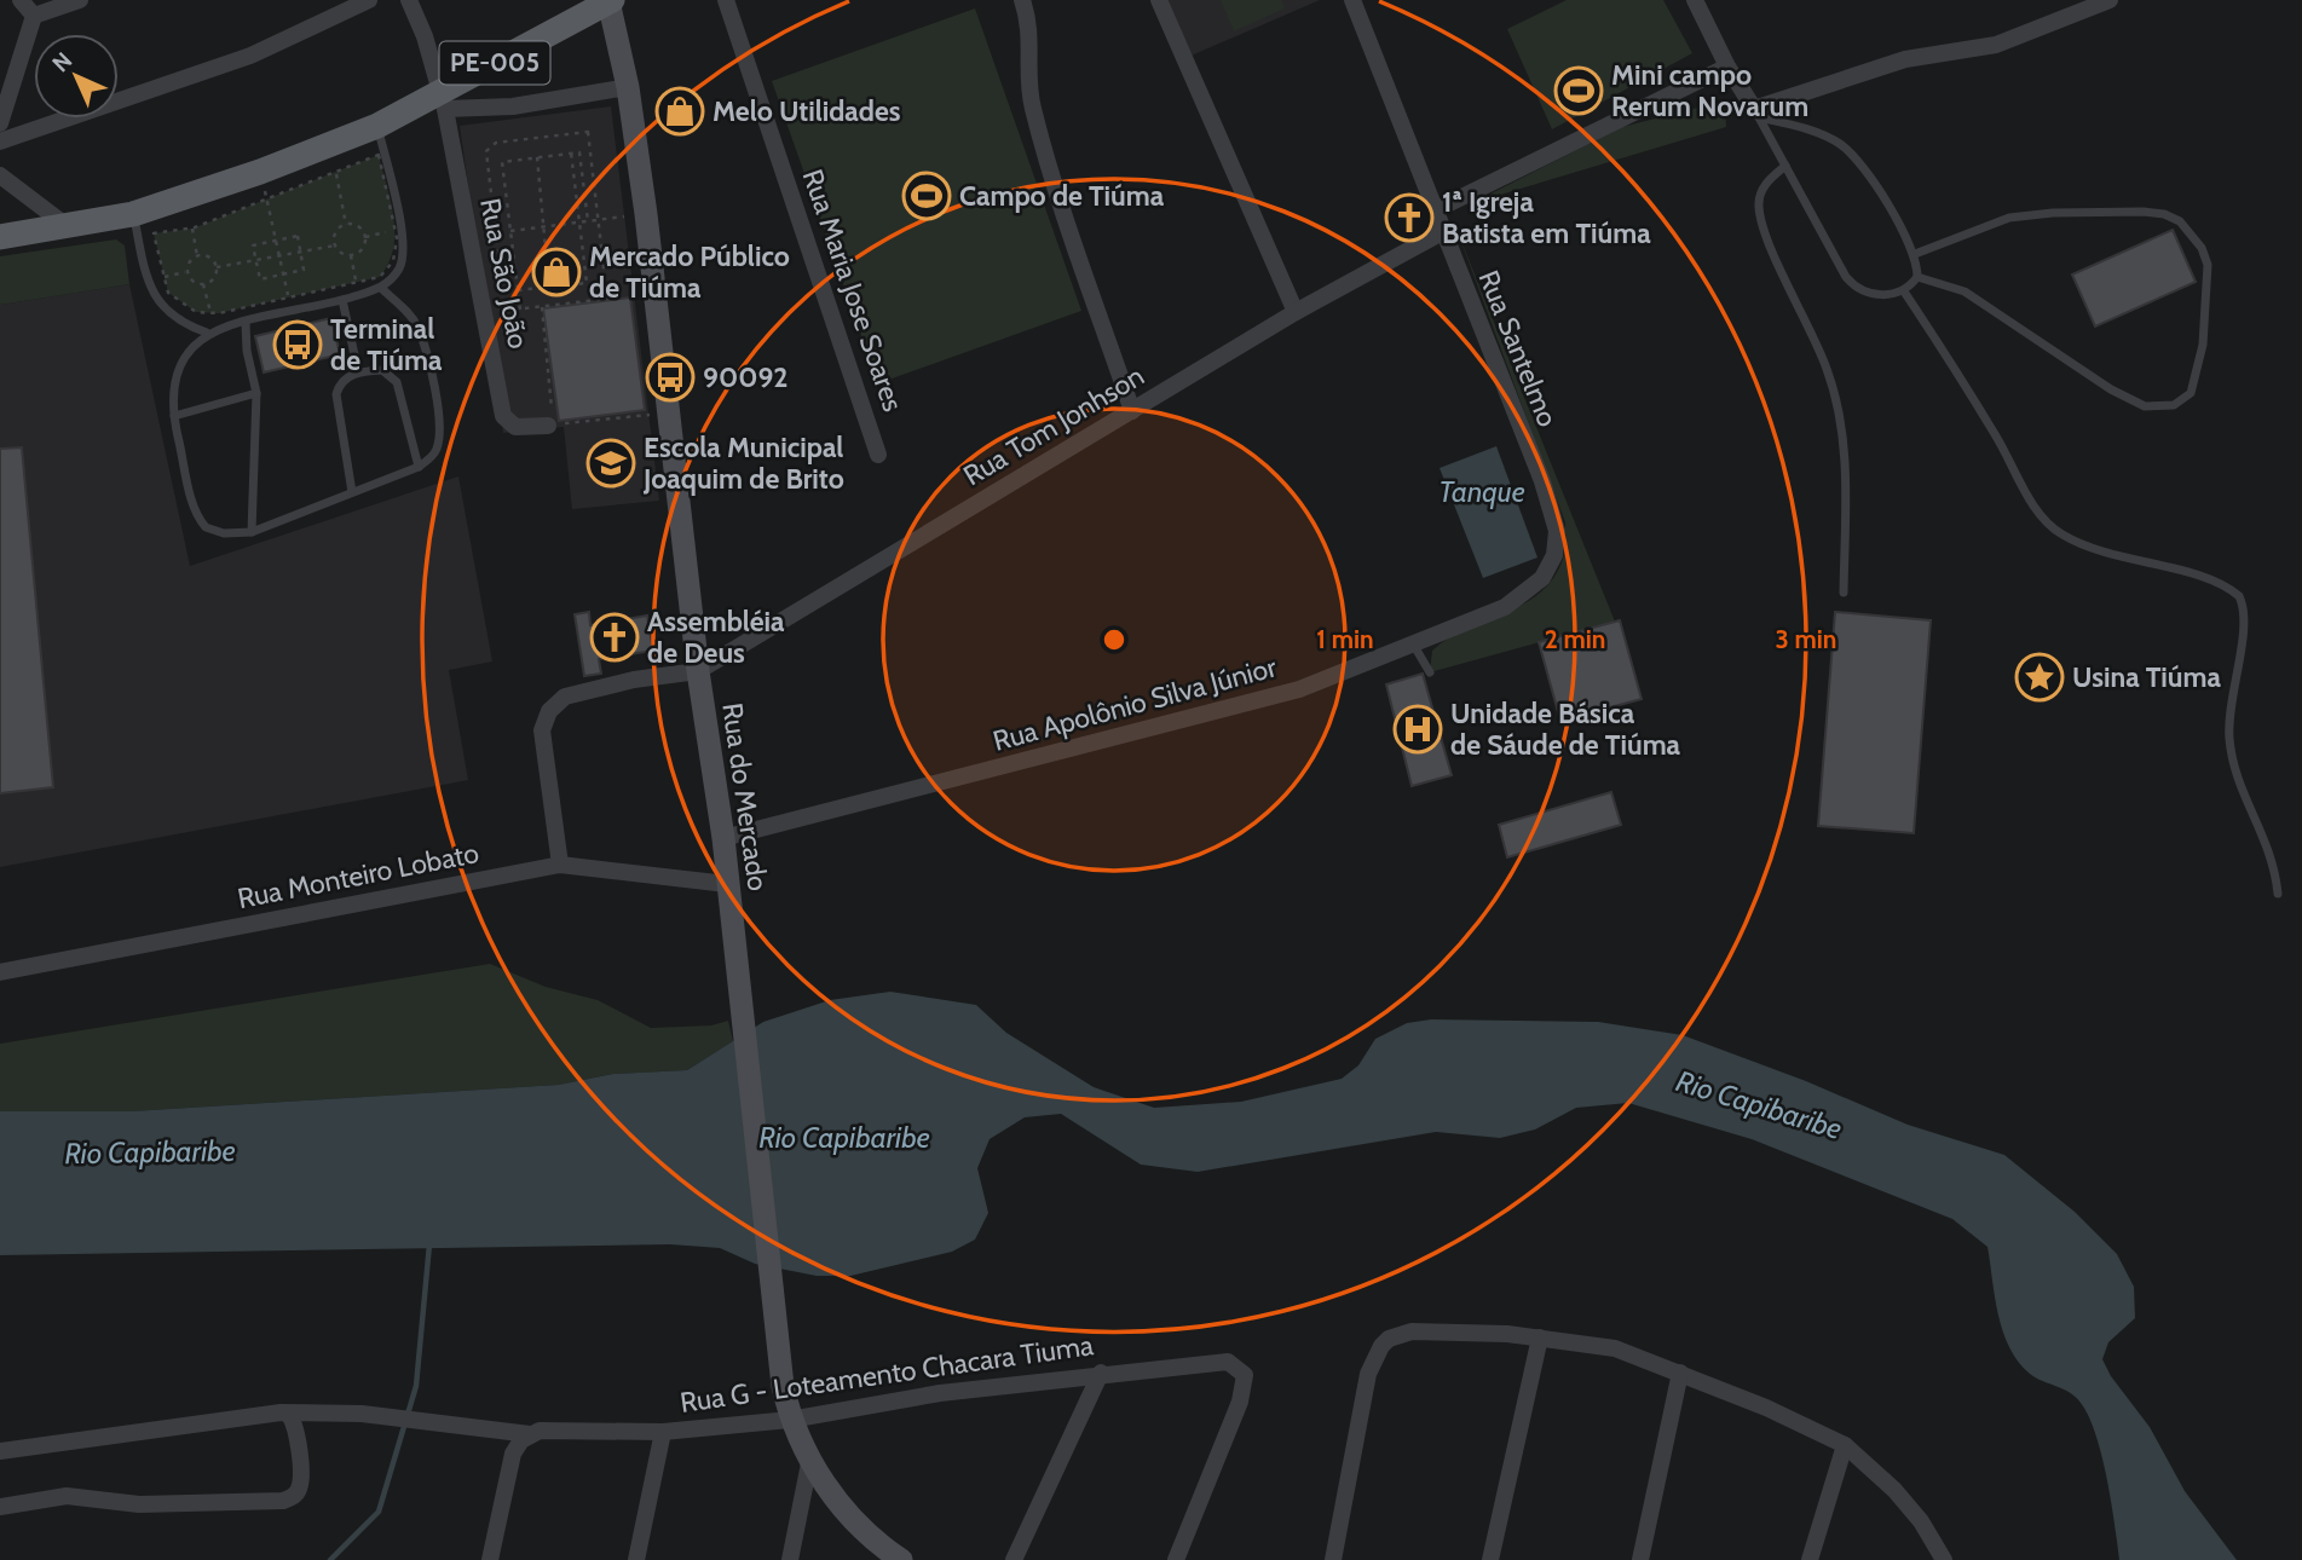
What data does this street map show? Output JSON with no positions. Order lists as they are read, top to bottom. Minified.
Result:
{"streets":{"main road":["PE-005","Rua do Mercado"],"street":["Rua São João","Rua Maria Jose Soares","Rua Santelmo","Rua Tom Jonhson","Rua Apolônio Silva Júnior","Rua Monteiro Lobato","Rua G - Loteamento Chacara Tiuma"]},"crossings":[["PE-005","Rua São João"],["PE-005","Rua do Mercado"],["Rua Santelmo","Rua Tom Jonhson"],["Rua Santelmo","Rua Apolônio Silva Júnior"],["Rua Tom Jonhson","Rua do Mercado"],["Rua Apolônio Silva Júnior","Rua do Mercado"],["Rua do Mercado","Rua Monteiro Lobato"],["Rua do Mercado","Rua G - Loteamento Chacara Tiuma"]],"water":["Tanque","Rio Capibaribe"],"places":{"sports":["Mini campo Rerum Novarum","Campo de Tiúma"],"shop":["Melo Utilidades","Mercado Público de Tiúma"],"church":["1ª Igreja Batista em Tiúma","Assembléia de Deus"],"bus stop":["Terminal de Tiúma","90092"],"school or university":["Escola Municipal Joaquim de Brito"],"place":["Usina Tiúma"],"hospital":["Unidade Básica de Sáude de Tiúma"]},"north":"top left","rings":["1 min","2 min","3 min"]}
